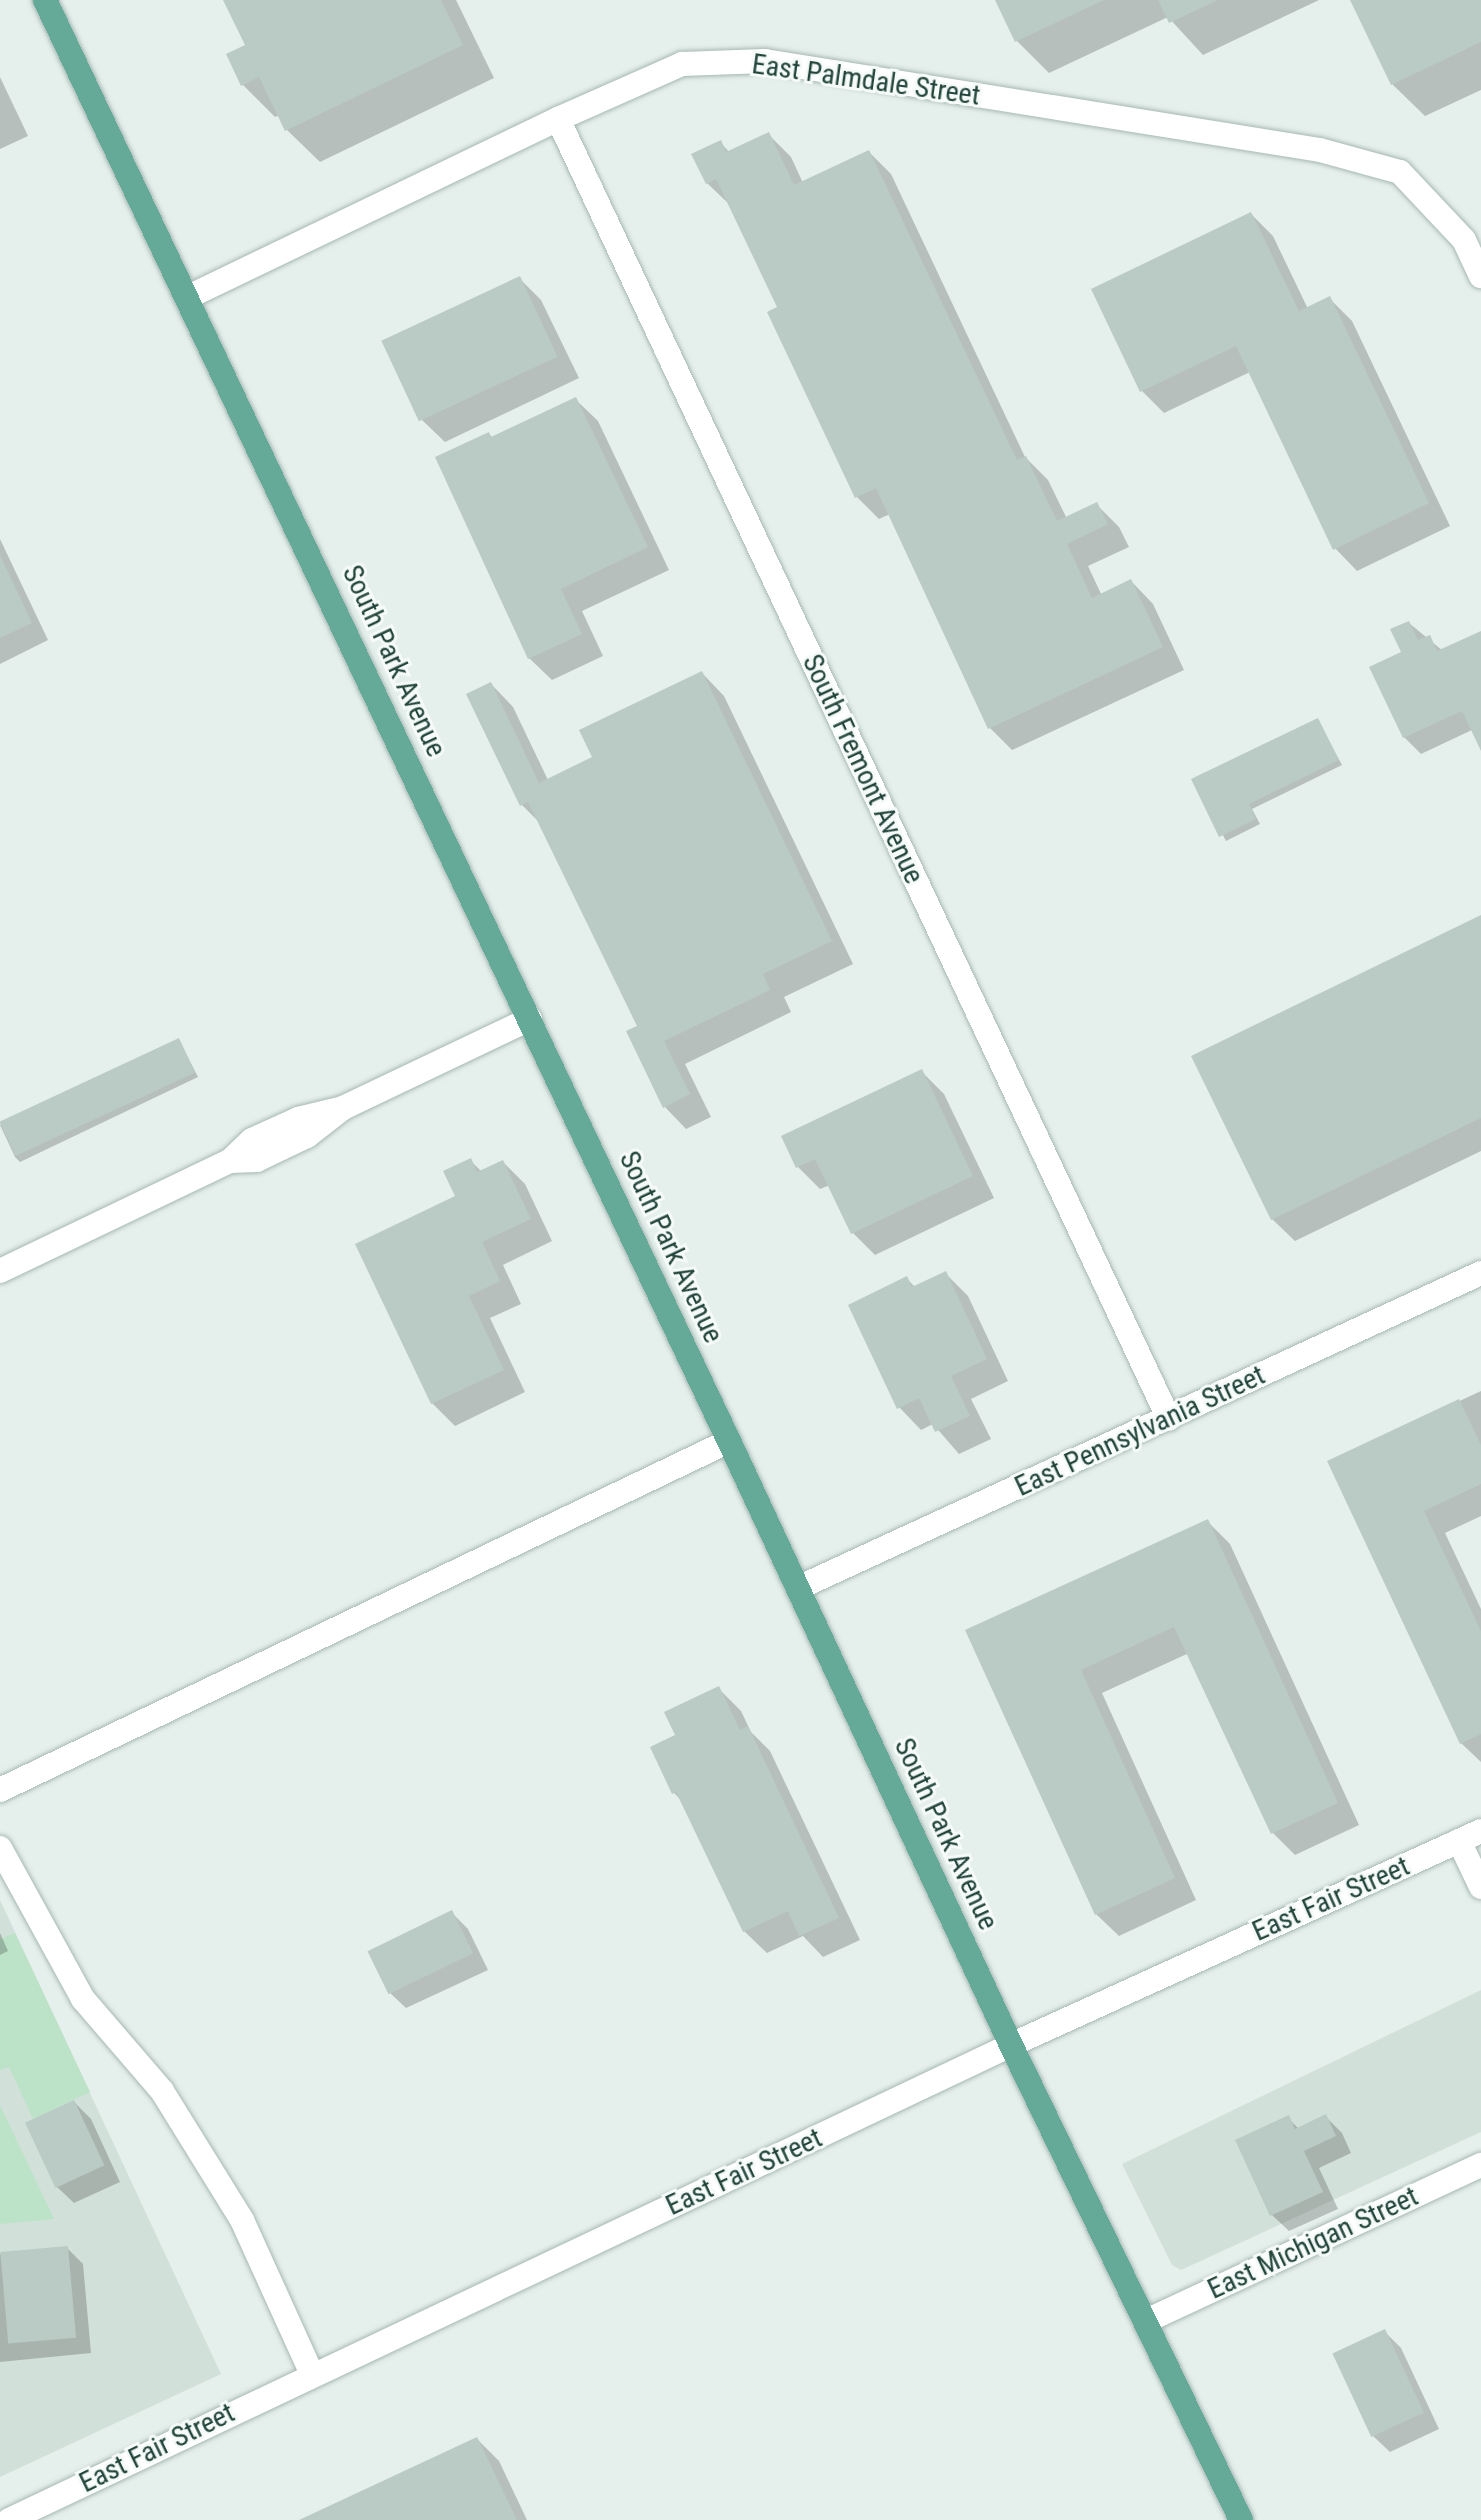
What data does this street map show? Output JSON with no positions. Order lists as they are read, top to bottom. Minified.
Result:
{"streets":{"main road":["South Park Avenue"],"street":["East Palmdale Street","South Fremont Avenue","East Pennsylvania Street","East Fair Street","East Michigan Street"]},"crossings":[["East Palmdale Street","South Park Avenue"],["East Palmdale Street","South Fremont Avenue"],["South Park Avenue","East Pennsylvania Street"],["South Park Avenue","East Fair Street"],["South Park Avenue","East Michigan Street"],["South Fremont Avenue","East Pennsylvania Street"]]}
